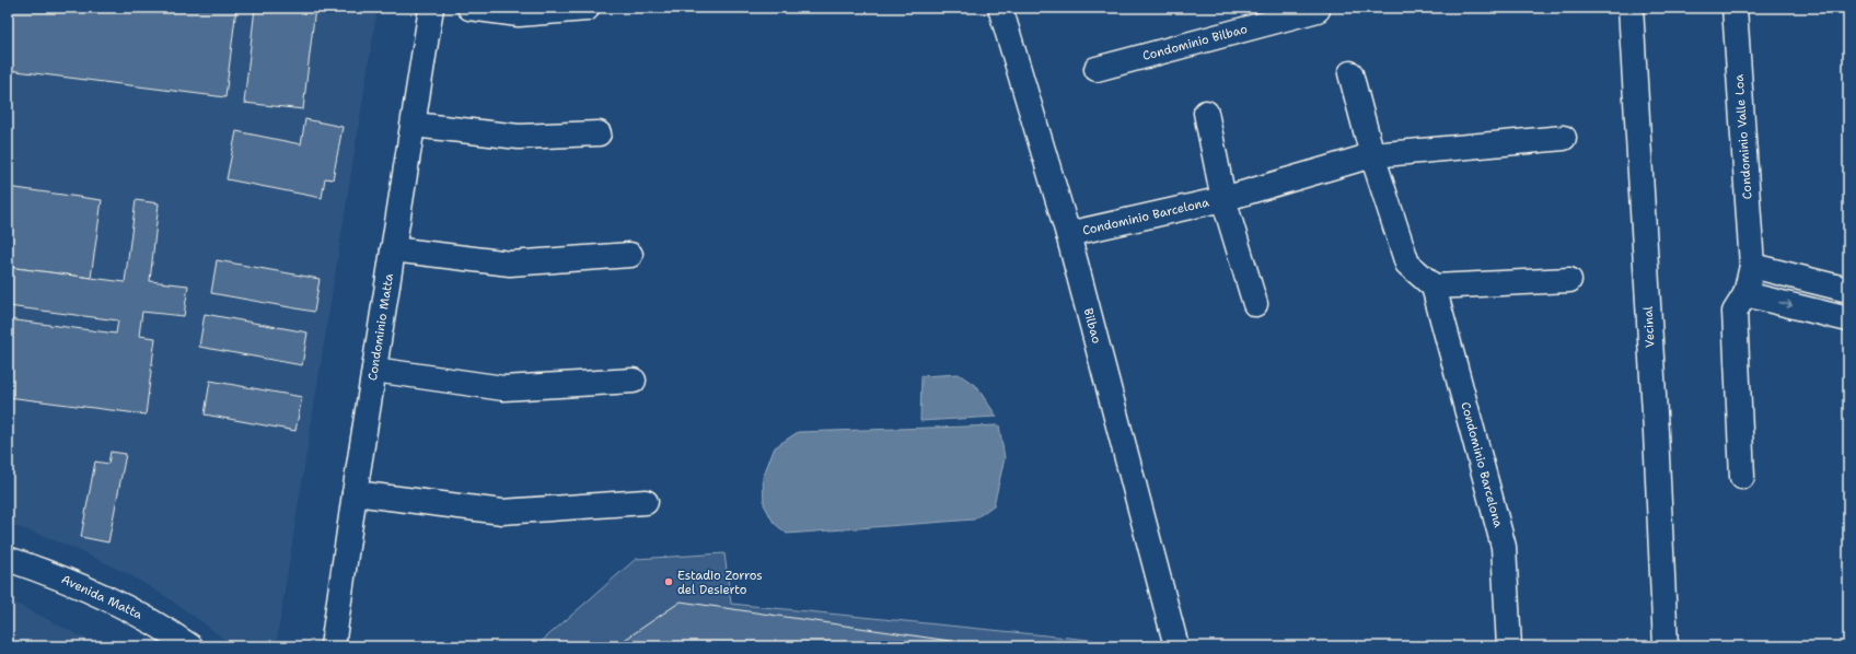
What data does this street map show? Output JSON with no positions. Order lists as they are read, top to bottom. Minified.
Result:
{"streets":{"street":["Condominio Bilbao","Condominio Valle Loa","Condominio Barcelona","Bilbao","Condominio Matta","Vecinal","Avenida Matta"]},"crossings":[["Condominio Barcelona","Bilbao"]],"places":["Estadio Zorros del Desierto"]}
